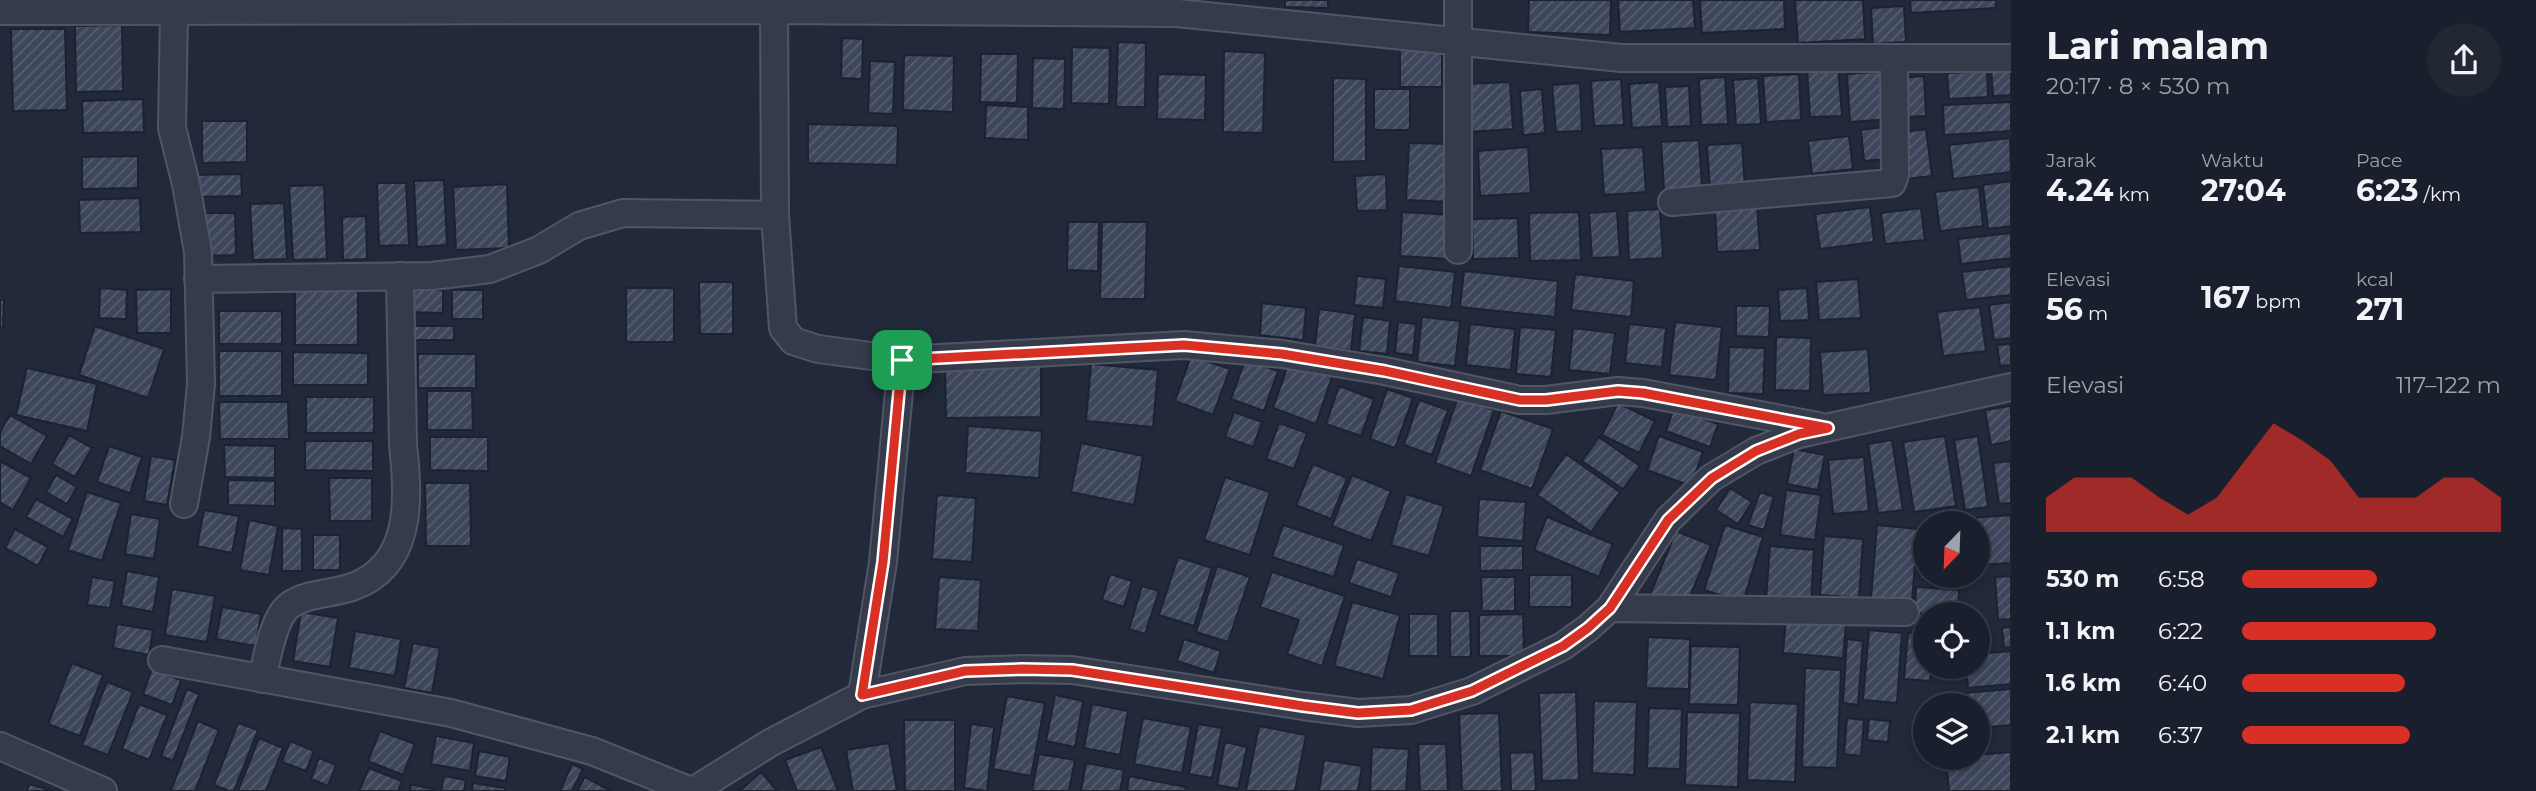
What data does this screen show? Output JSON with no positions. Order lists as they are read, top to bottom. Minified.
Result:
{"north":"bottom left","page":{"heading":["Lari malam","20:17 · 8 × 530 m"],"stats":[["Jarak","4.24 km"],["Waktu","27:04"],["Pace","6:23 /km"],["Elevasi","56 m"],["167 bpm"],["kcal","271"]],"chart":["Elevasi","117–122 m"],"list":[{"name":"530 m","note":"6:58"},{"name":"1.1 km","note":"6:22"},{"name":"1.6 km","note":"6:40"},{"name":"2.1 km","note":"6:37"}]}}
